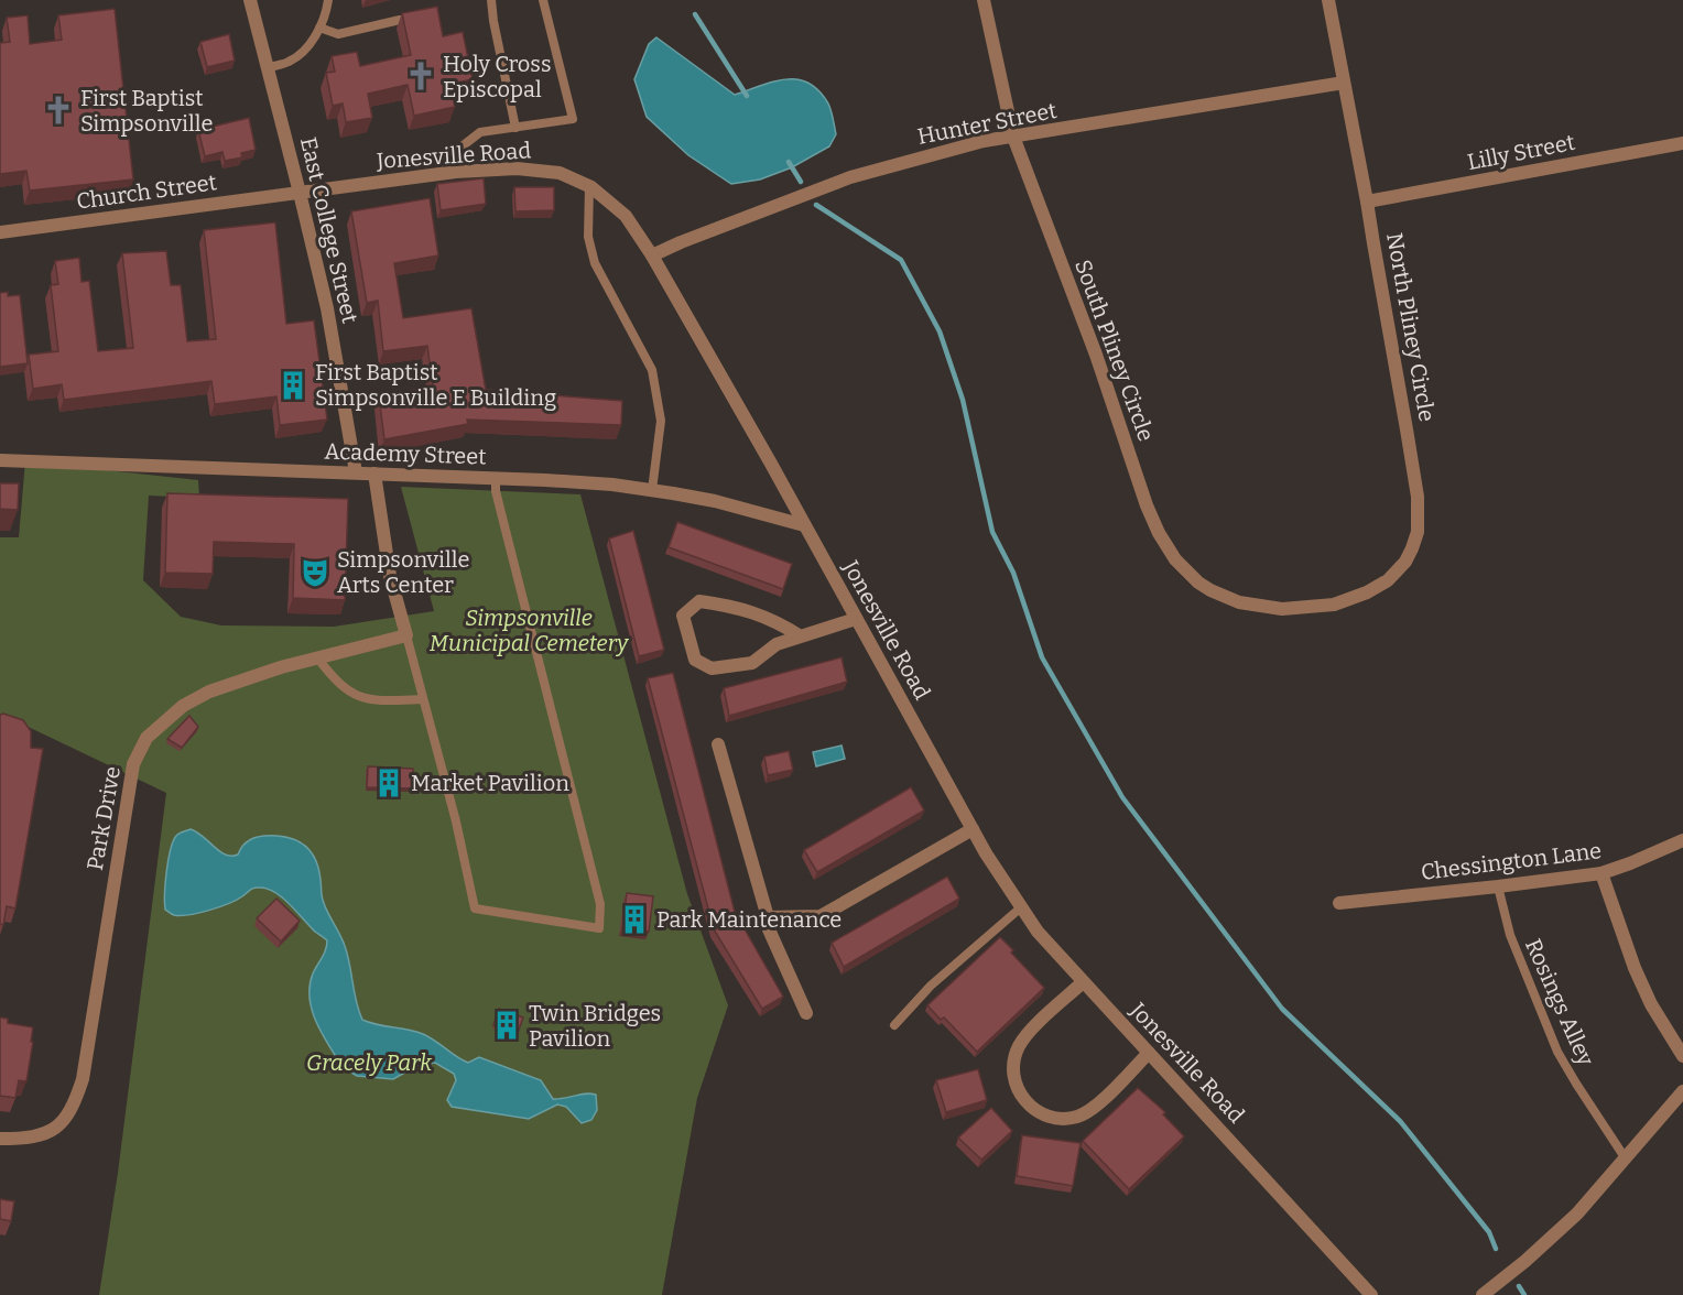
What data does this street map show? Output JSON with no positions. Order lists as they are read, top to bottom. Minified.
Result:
{"streets":{"street":["Hunter Street","Lilly Street","Jonesville Road","Church Street","East College Street","North Pliney Circle","South Pliney Circle","Academy Street","Park Drive","Chessington Lane"],"lane":["Rosings Alley"]},"crossings":[["Hunter Street","Jonesville Road"],["Hunter Street","North Pliney Circle"],["Hunter Street","South Pliney Circle"],["Lilly Street","North Pliney Circle"],["Jonesville Road","Church Street"],["Jonesville Road","East College Street"],["Jonesville Road","Academy Street"],["Church Street","East College Street"],["East College Street","Academy Street"],["North Pliney Circle","South Pliney Circle"],["Chessington Lane","Rosings Alley"]],"parks":["Simpsonville Municipal Cemetery","Gracely Park"],"places":{"church":["Holy Cross Episcopal","First Baptist Simpsonville"],"building":["First Baptist Simpsonville E Building","Market Pavilion","Park Maintenance","Twin Bridges Pavilion"],"theatre":["Simpsonville Arts Center"]}}
